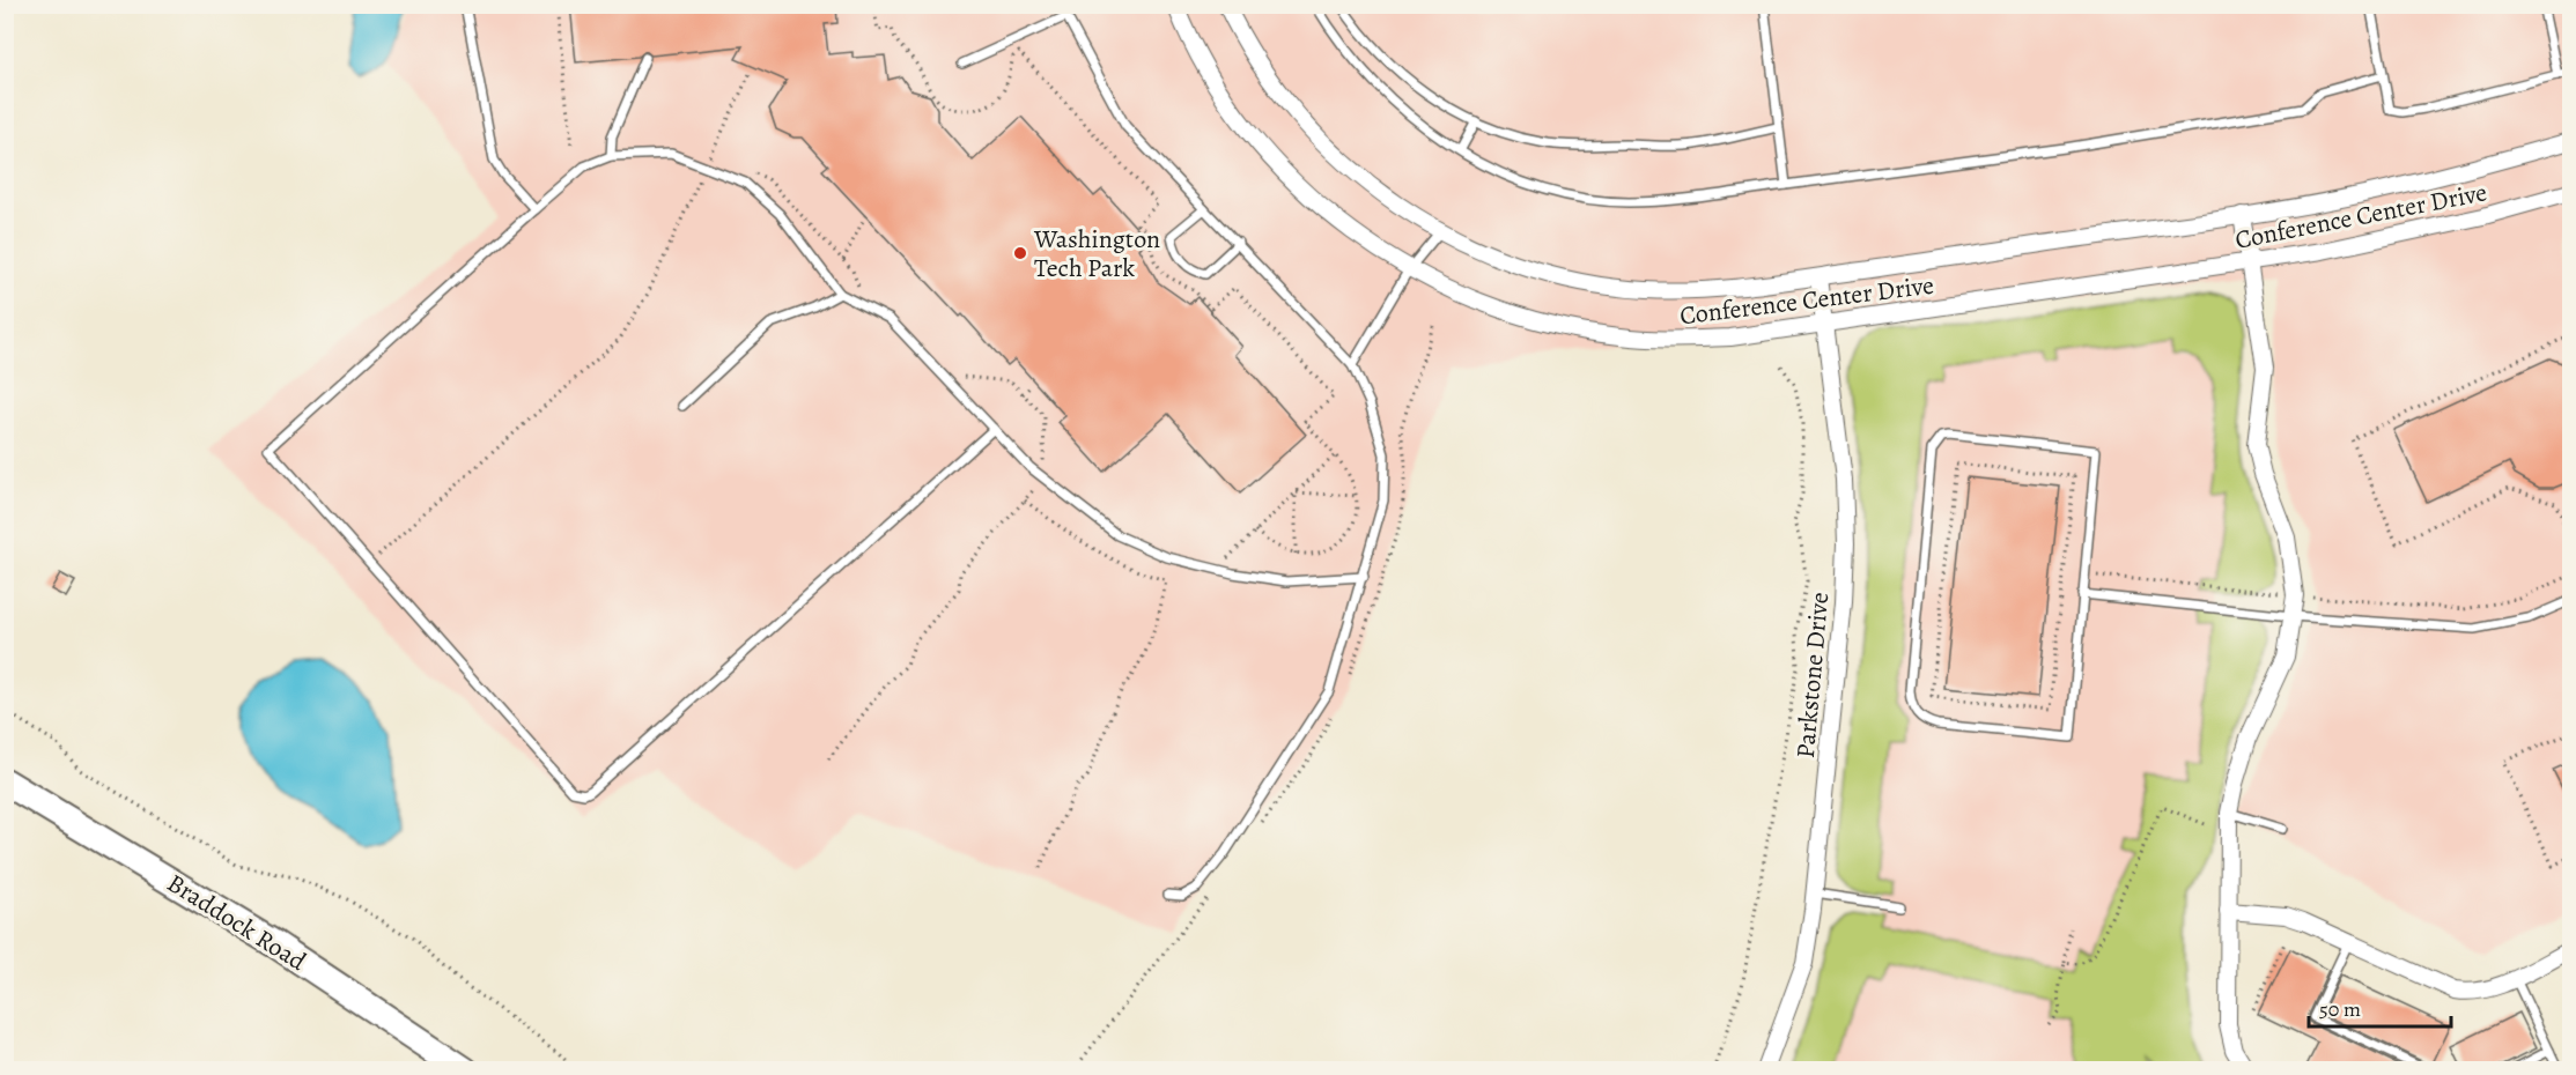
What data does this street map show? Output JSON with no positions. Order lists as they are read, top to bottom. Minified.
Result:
{"streets":{"main road":["Braddock Road"],"street":["Conference Center Drive","Parkstone Drive"]},"crossings":[["Conference Center Drive","Parkstone Drive"]],"places":["Washington Tech Park"],"scale_bar":"50 m"}
